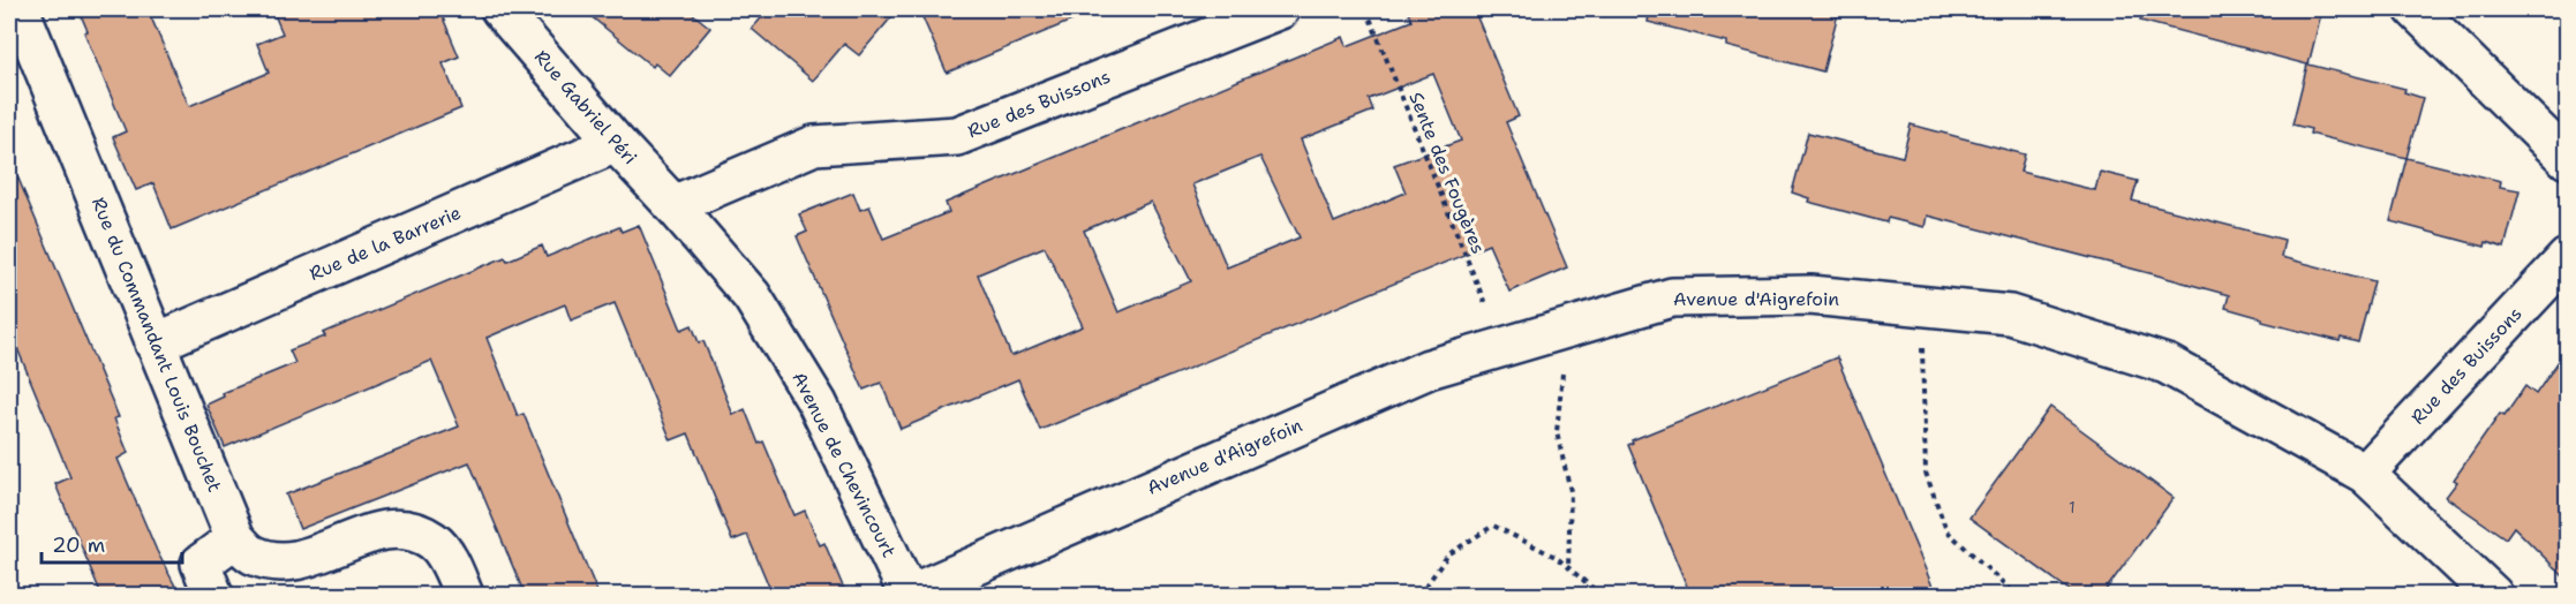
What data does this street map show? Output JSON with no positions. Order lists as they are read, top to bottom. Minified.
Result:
{"streets":{"street":["Rue des Buissons","Rue Gabriel Péri","Rue de la Barrerie","Avenue d'Aigrefoin","Rue du Commandant Louis Bouchet","Avenue de Chevincourt"],"path":["Sente des Fougères"]},"crossings":[["Rue des Buissons","Rue Gabriel Péri"],["Rue des Buissons","Avenue d'Aigrefoin"],["Rue des Buissons","Avenue de Chevincourt"],["Rue Gabriel Péri","Rue de la Barrerie"],["Rue Gabriel Péri","Avenue de Chevincourt"],["Sente des Fougères","Avenue d'Aigrefoin"],["Rue de la Barrerie","Rue du Commandant Louis Bouchet"],["Avenue d'Aigrefoin","Avenue de Chevincourt"]],"house_numbers":["1"],"scale_bar":"20 m"}
